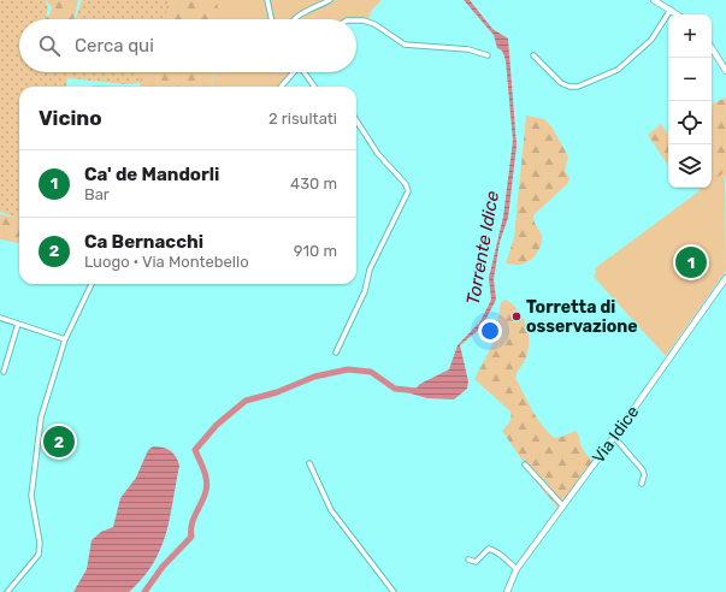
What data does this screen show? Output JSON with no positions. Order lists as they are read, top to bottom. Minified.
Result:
{"streets":{"main road":["Via Idice"]},"water":["Torrente Idice"],"places":["Torretta di osservazione"],"page":{"map_buttons":["+","−"],"search":"Cerca qui","heading":["Vicino","2 risultati"],"list":[{"mark":"1","name":"Ca' de Mandorli","note":"Bar","value":"430 m"},{"mark":"2","name":"Ca Bernacchi","note":"Luogo · Via Montebello","value":"910 m"}],"pins":["1","2"]}}
